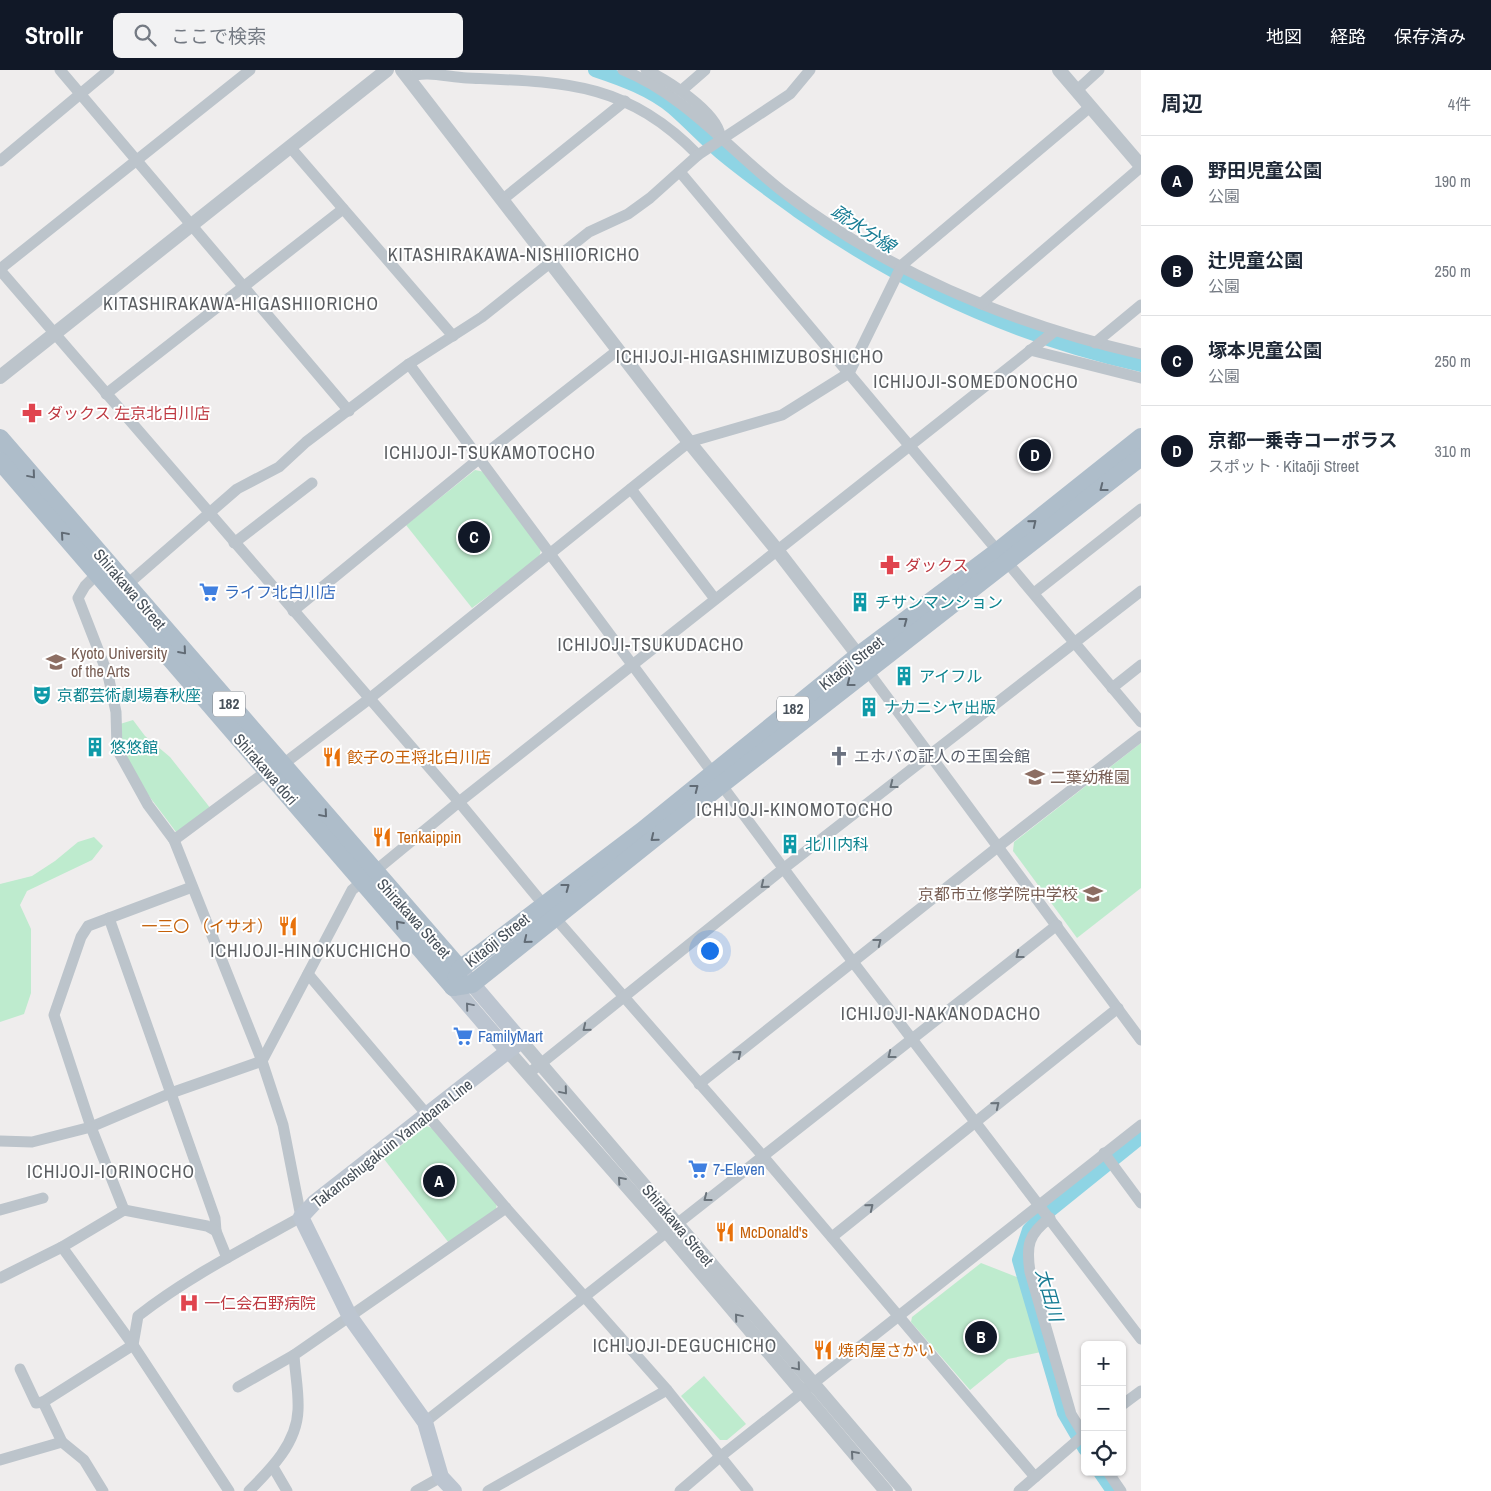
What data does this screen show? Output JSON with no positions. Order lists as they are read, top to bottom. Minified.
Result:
{"streets":{"main road":["Shirakawa Street","Kitaōji Street","182","Shirakawa dori","Takanoshugakuin Yamabana Line"]},"crossings":[["Shirakawa Street","Kitaōji Street"],["Shirakawa Street","Shirakawa dori"],["Shirakawa Street","Takanoshugakuin Yamabana Line"],["Kitaōji Street","Shirakawa dori"]],"one_way":["Shirakawa dori"],"districts":["KITASHIRAKAWA-NISHIIORICHO","KITASHIRAKAWA-HIGASHIIORICHO","ICHIJOJI-HIGASHIMIZUBOSHICHO","ICHIJOJI-SOMEDONOCHO","ICHIJOJI-TSUKAMOTOCHO","ICHIJOJI-TSUKUDACHO","ICHIJOJI-KINOMOTOCHO","ICHIJOJI-HINOKUCHICHO","ICHIJOJI-NAKANODACHO","ICHIJOJI-IORINOCHO","ICHIJOJI-DEGUCHICHO"],"water":["疏水分線","太田川"],"places":{"pharmacy":["ダックス 左京北白川店","ダックス"],"supermarket":["ライフ北白川店","FamilyMart","7-Eleven"],"building":["チサンマンション","アイフル","ナカニシヤ出版","悠悠館","北川内科"],"school or university":["Kyoto University of the Arts","二葉幼稚園","京都市立修学院中学校"],"theatre":["京都芸術劇場春秋座"],"church":["エホバの証人の王国会館"],"restaurant":["餃子の王将北白川店","Tenkaippin","一三〇 （イサオ）","McDonald's","焼肉屋さかい"],"hospital":["一仁会石野病院"]},"page":{"header":"Strollr","search":"ここで検索","nav":["地図","経路","保存済み"],"heading":["周辺","4件"],"list":[{"mark":"A","name":"野田児童公園","note":"公園","value":"190 m"},{"mark":"B","name":"辻児童公園","note":"公園","value":"250 m"},{"mark":"C","name":"塚本児童公園","note":"公園","value":"250 m"},{"mark":"D","name":"京都一乗寺コーポラス","note":"スポット · Kitaōji Street","value":"310 m"}],"pins":["D","C","A","B"],"map_buttons":["+","−"]}}
